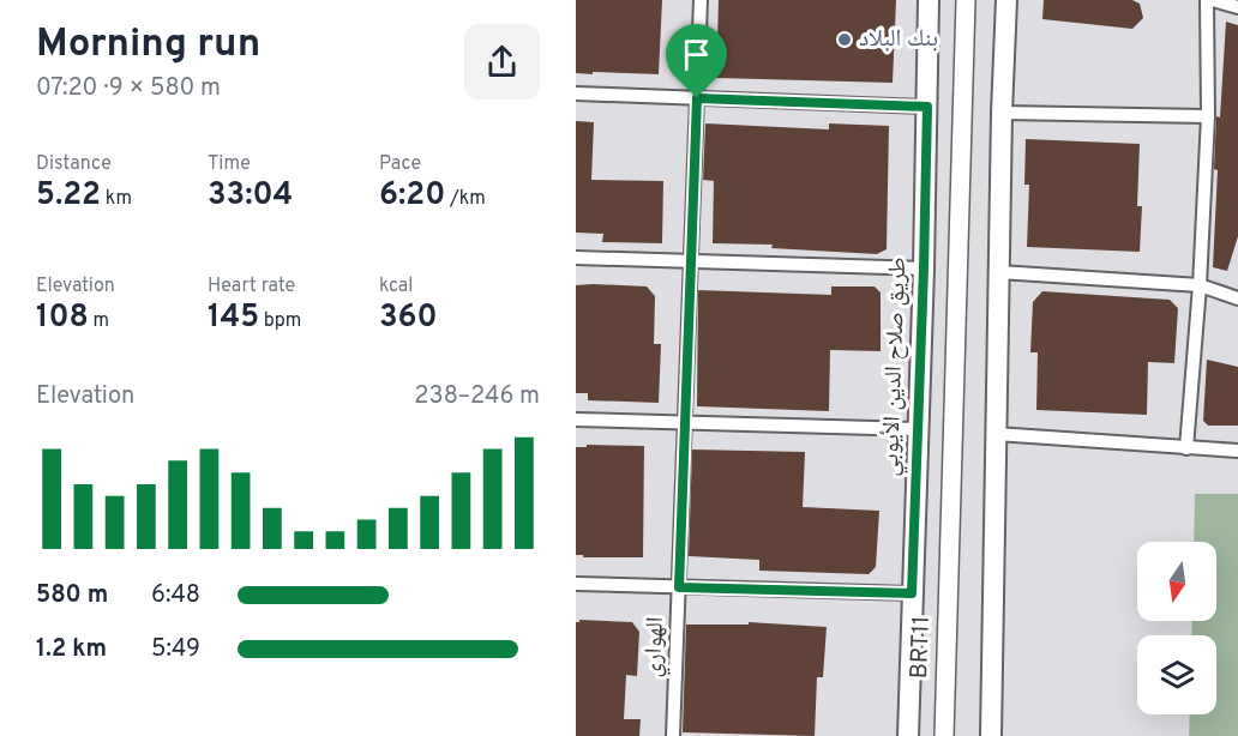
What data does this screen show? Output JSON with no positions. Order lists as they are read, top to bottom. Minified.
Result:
{"streets":{"main road":["طريق صلاح الدين الأيوبي","BRT11"],"street":["الهواري"]},"places":["بنك البلاد"],"north":"bottom","page":{"heading":["Morning run","07:20 · 9 × 580 m"],"stats":[["Distance","5.22 km"],["Time","33:04"],["Pace","6:20 /km"],["Elevation","108 m"],["Heart rate","145 bpm"],["kcal","360"]],"chart":["Elevation","238–246 m"],"list":[{"name":"580 m","note":"6:48"},{"name":"1.2 km","note":"5:49"}]}}
